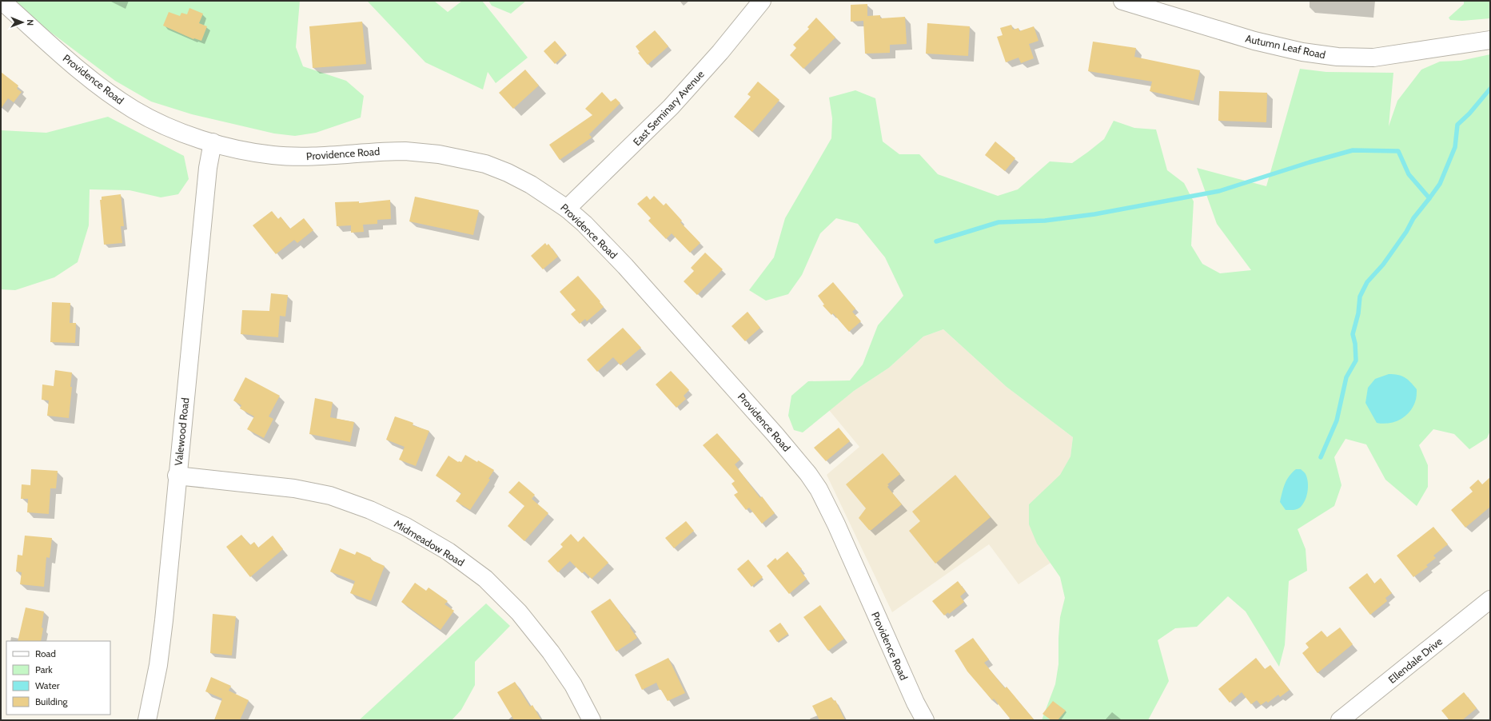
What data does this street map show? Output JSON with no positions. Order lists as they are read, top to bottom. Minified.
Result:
{"streets":{"street":["Autumn Leaf Road","Providence Road","East Seminary Avenue","Valewood Road","Midmeadow Road","Ellendale Drive"]},"crossings":[["Providence Road","East Seminary Avenue"],["Providence Road","Valewood Road"],["Valewood Road","Midmeadow Road"]],"legend":["Road","Park","Water","Building"],"north":"right"}
